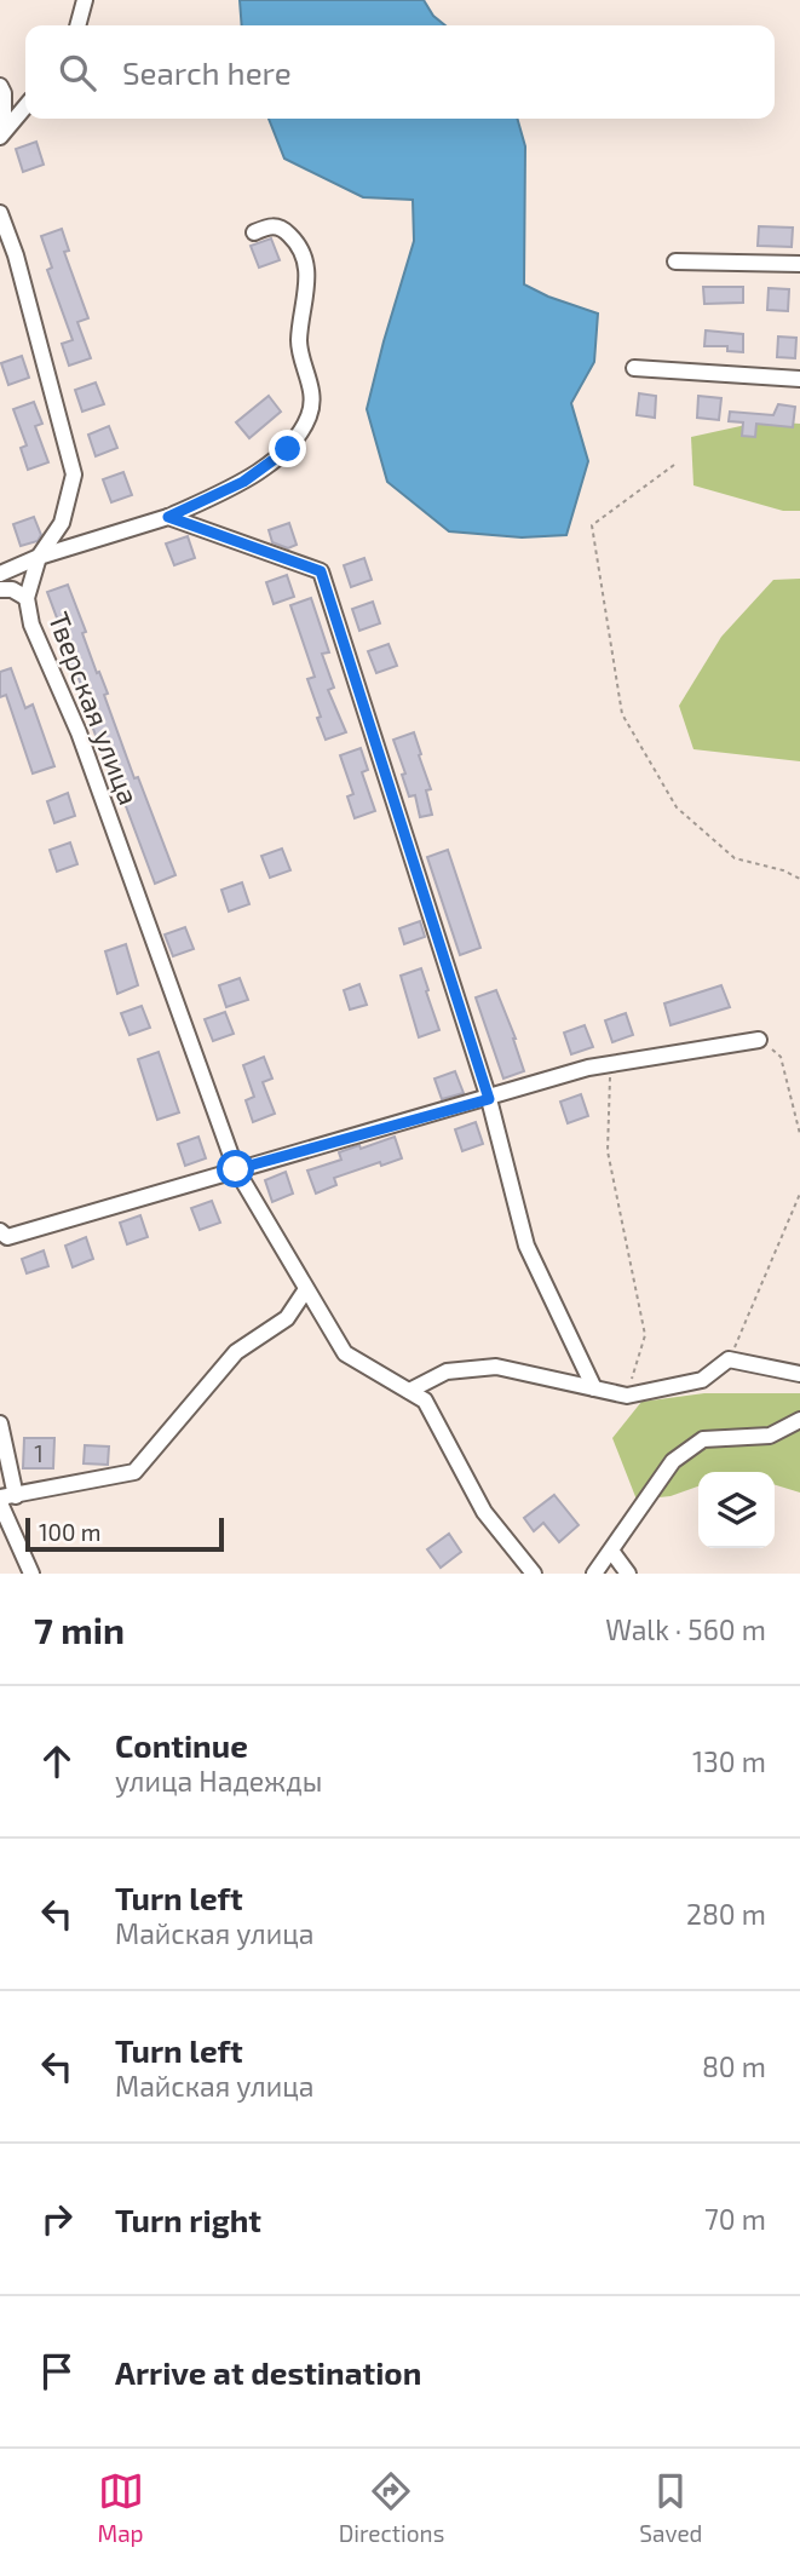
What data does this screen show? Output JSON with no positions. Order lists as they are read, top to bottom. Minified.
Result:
{"streets":{"street":["Тверская улица"]},"house_numbers":["1"],"scale_bar":"100 m","page":{"search":"Search here","scale":"100 m","heading":["7 min","Walk · 560 m"],"list":[["Continue","улица Надежды","130 m"],["Turn left","Майская улица","280 m"],["Turn left","Майская улица","80 m"],["Turn right","70 m"],"Arrive at destination"],"nav":["Map","Directions","Saved"]}}
